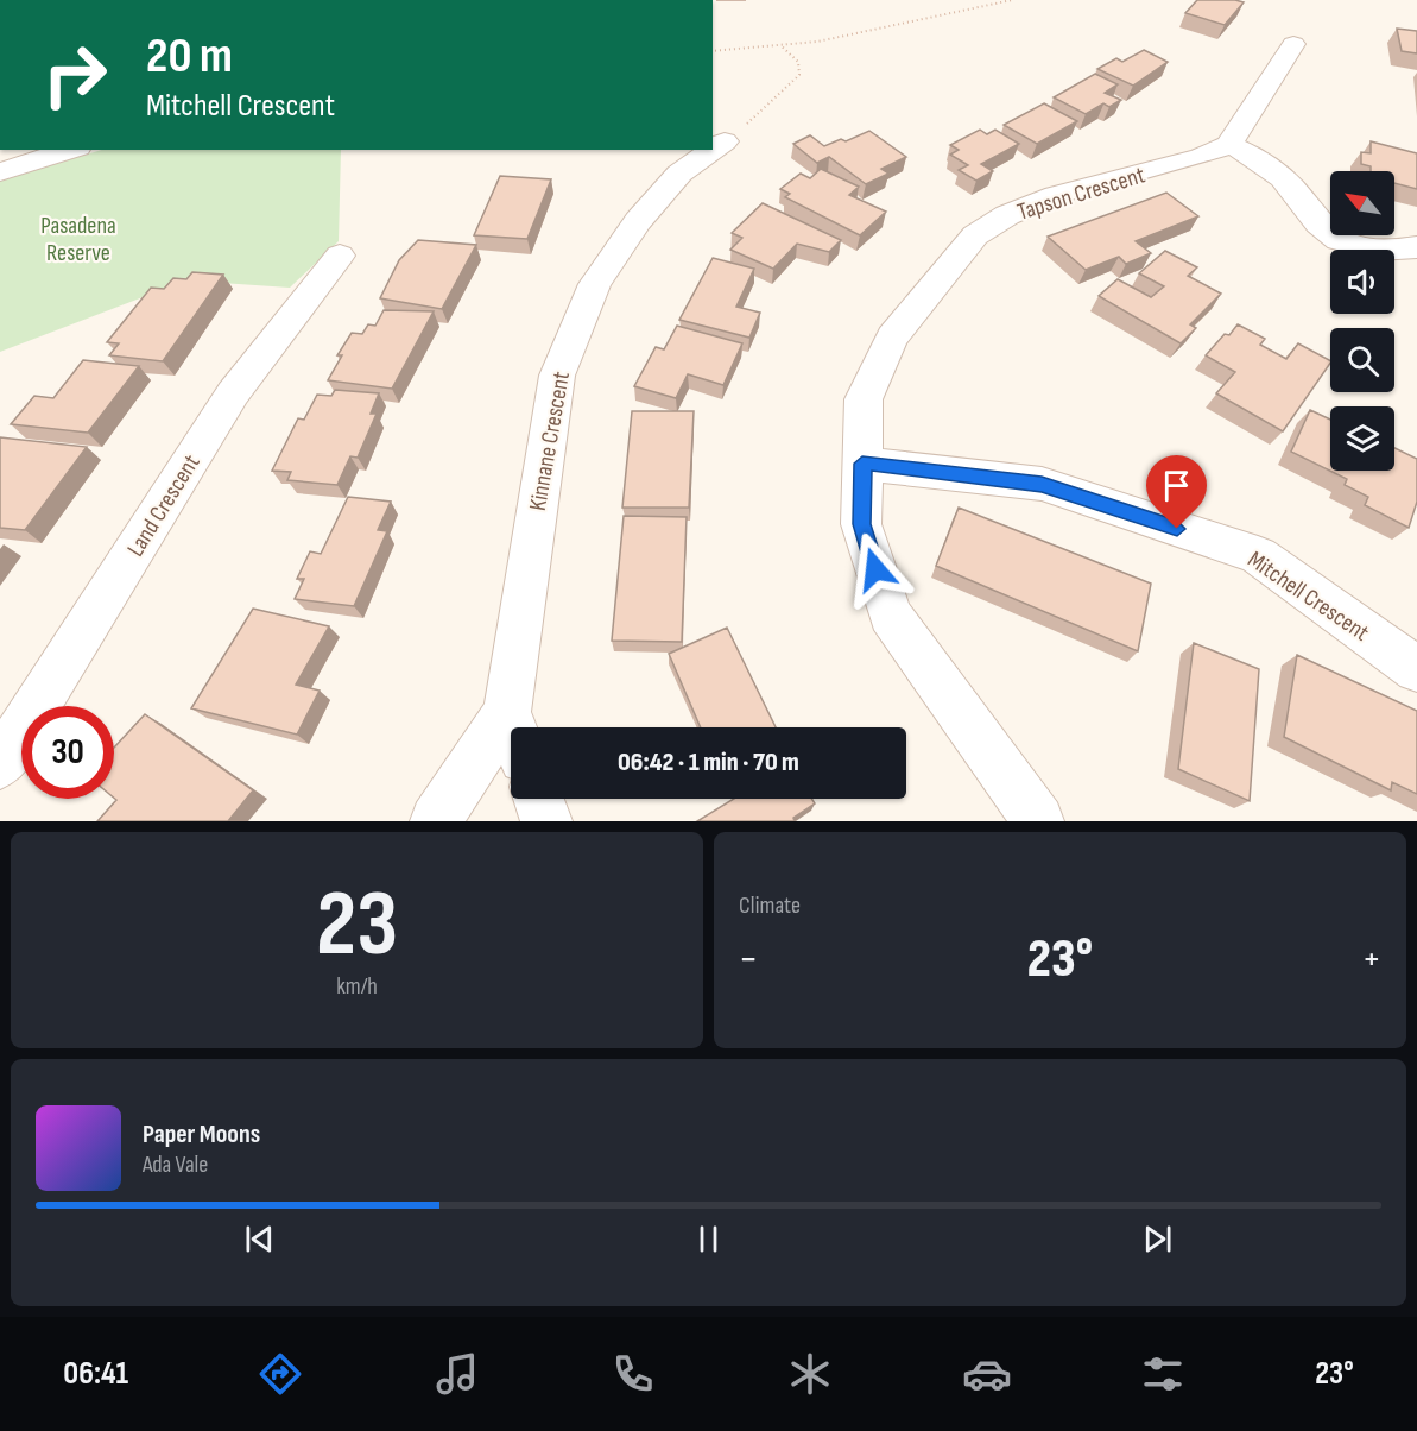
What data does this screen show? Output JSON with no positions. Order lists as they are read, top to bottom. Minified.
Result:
{"streets":{"street":["Tapson Crescent","Kinnane Crescent","Land Crescent","Mitchell Crescent"]},"crossings":[["Tapson Crescent","Mitchell Crescent"]],"parks":["Pasadena Reserve"],"north":"top left","page":{"turn":["20 m","Mitchell Crescent"],"limit":"30","trip":"06:42 · 1 min · 70 m","tile":[["23","km/h"],"Climate"],"heat":["−","23°","+"],"song":["Paper Moons","Ada Vale"],"tabs":["06:41","23°"]}}
